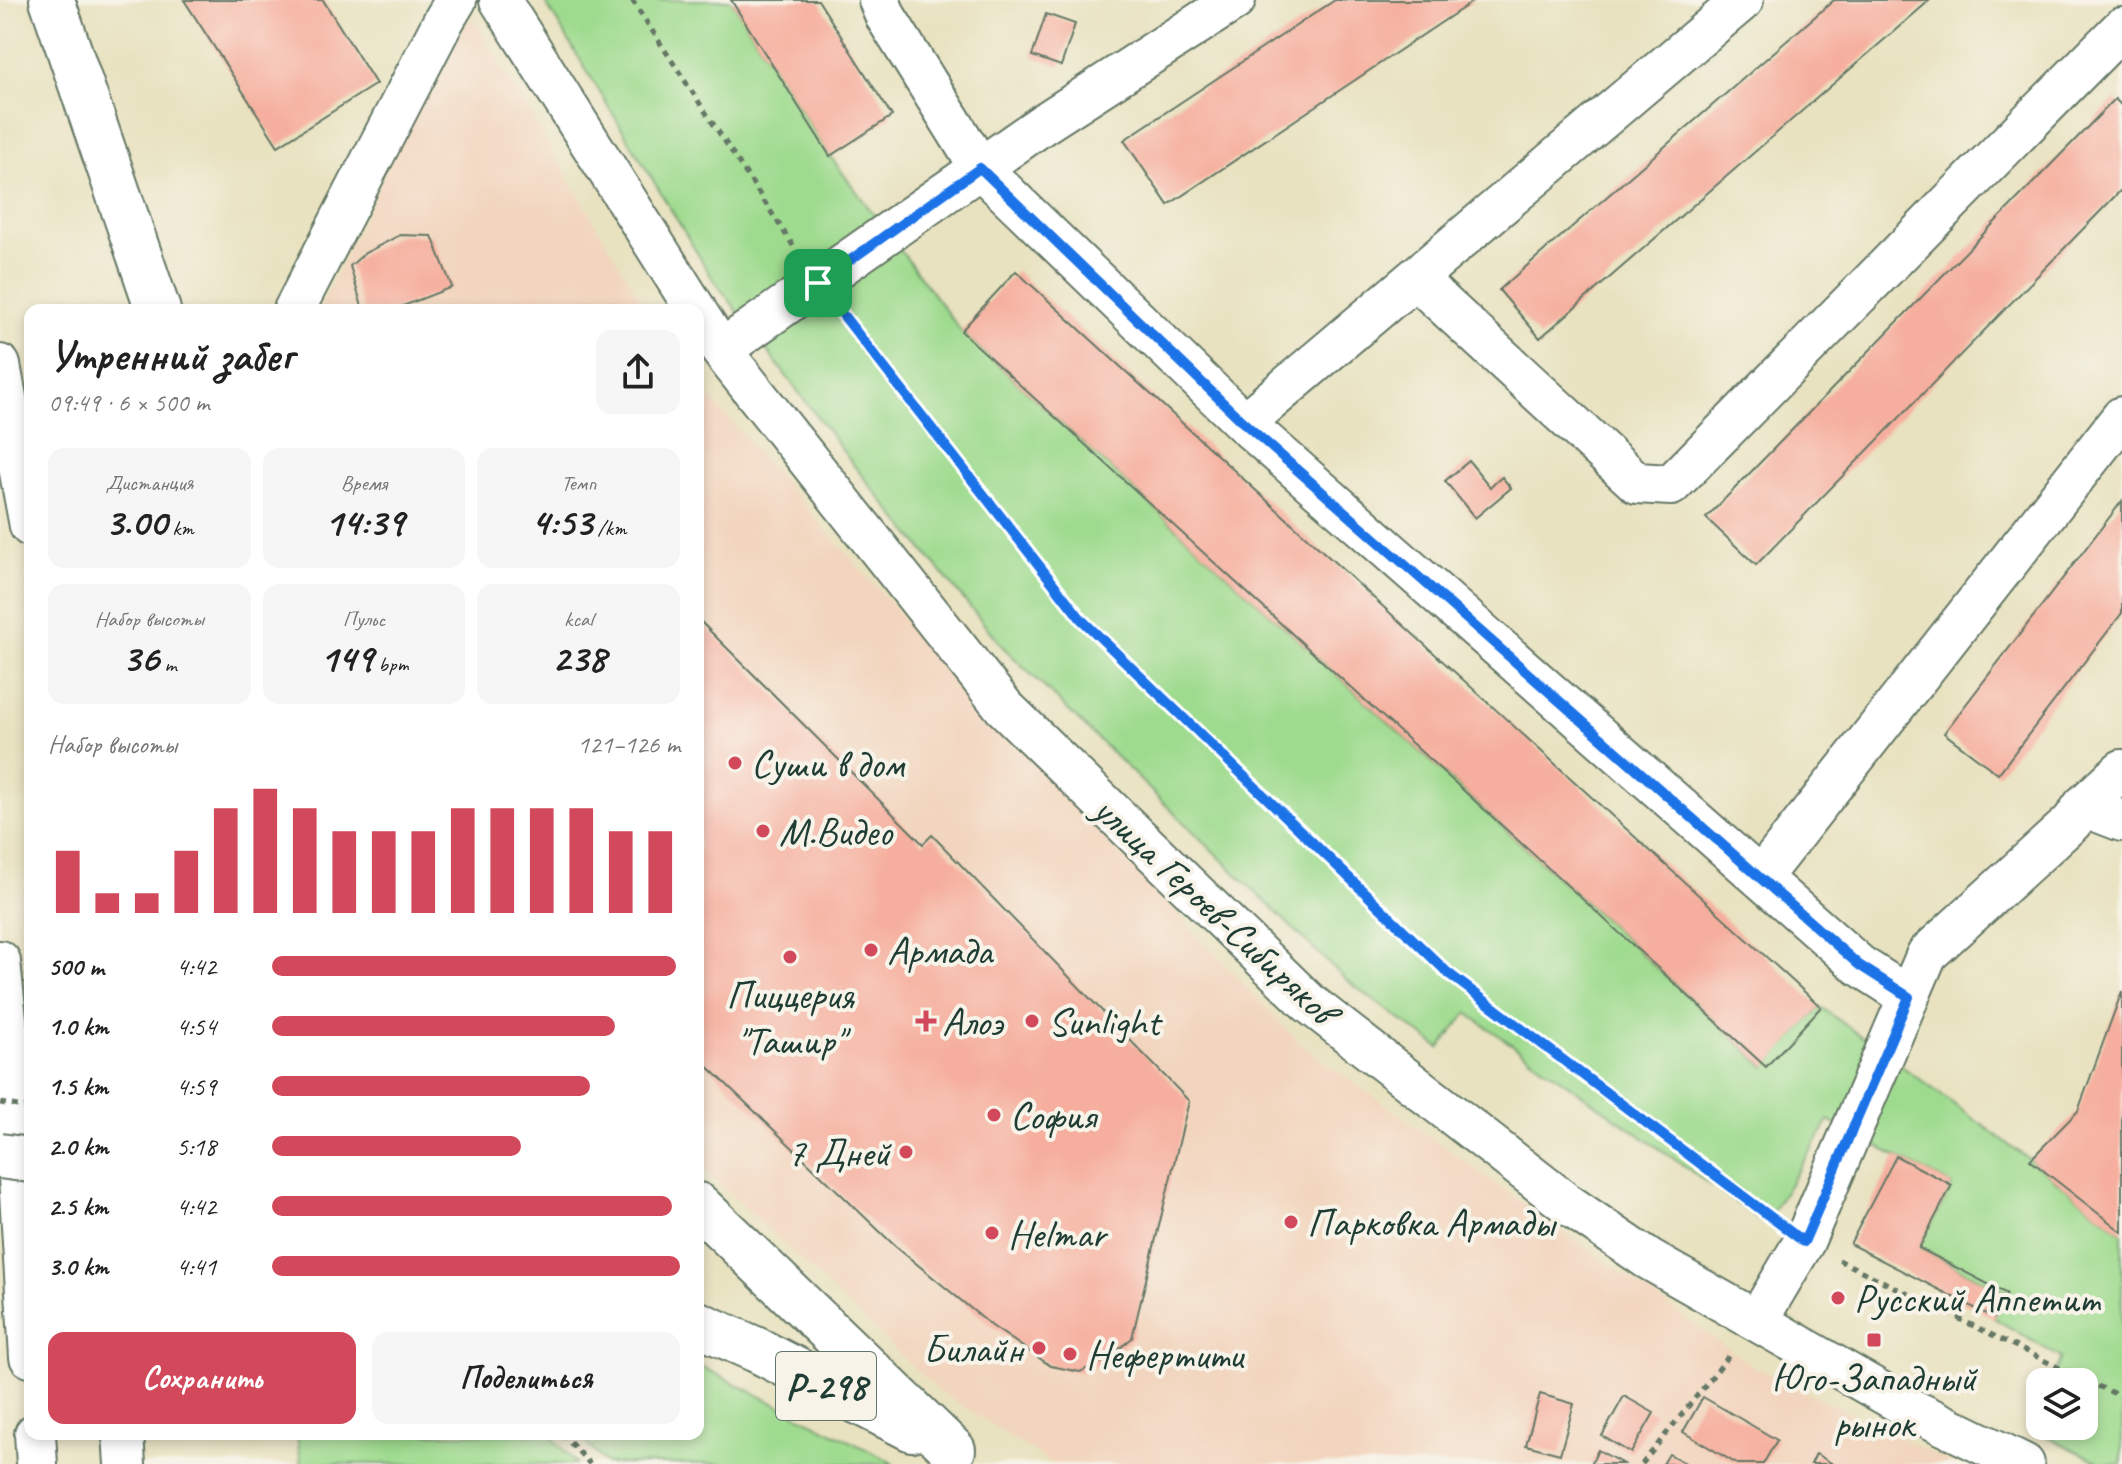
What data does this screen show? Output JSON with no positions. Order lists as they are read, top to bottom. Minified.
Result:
{"streets":{"highway":["Р-298"],"street":["улица Героев-Сибиряков"]},"places":{"other":["Суши в дом","М.Видео","Армада","Пиццерия \"Ташир\"","Sunlight","София","7 Дней","Парковка Армады","Helmar","Русский Аппетит","Билайн","Нефертити"],"health":["Алоэ"],"transit":["Юго-Западный рынок"]},"page":{"heading":["Утренний забег","09:49 · 6 × 500 m"],"stats":[["Дистанция","3.00 km"],["Время","14:39"],["Темп","4:53 /km"],["Набор высоты","36 m"],["Пульс","149 bpm"],["kcal","238"]],"chart":["Набор высоты","121–126 m"],"list":[{"name":"500 m","note":"4:42"},{"name":"1.0 km","note":"4:54"},{"name":"1.5 km","note":"4:59"},{"name":"2.0 km","note":"5:18"},{"name":"2.5 km","note":"4:42"},{"name":"3.0 km","note":"4:41"}],"buttons":["Сохранить","Поделиться"]}}
